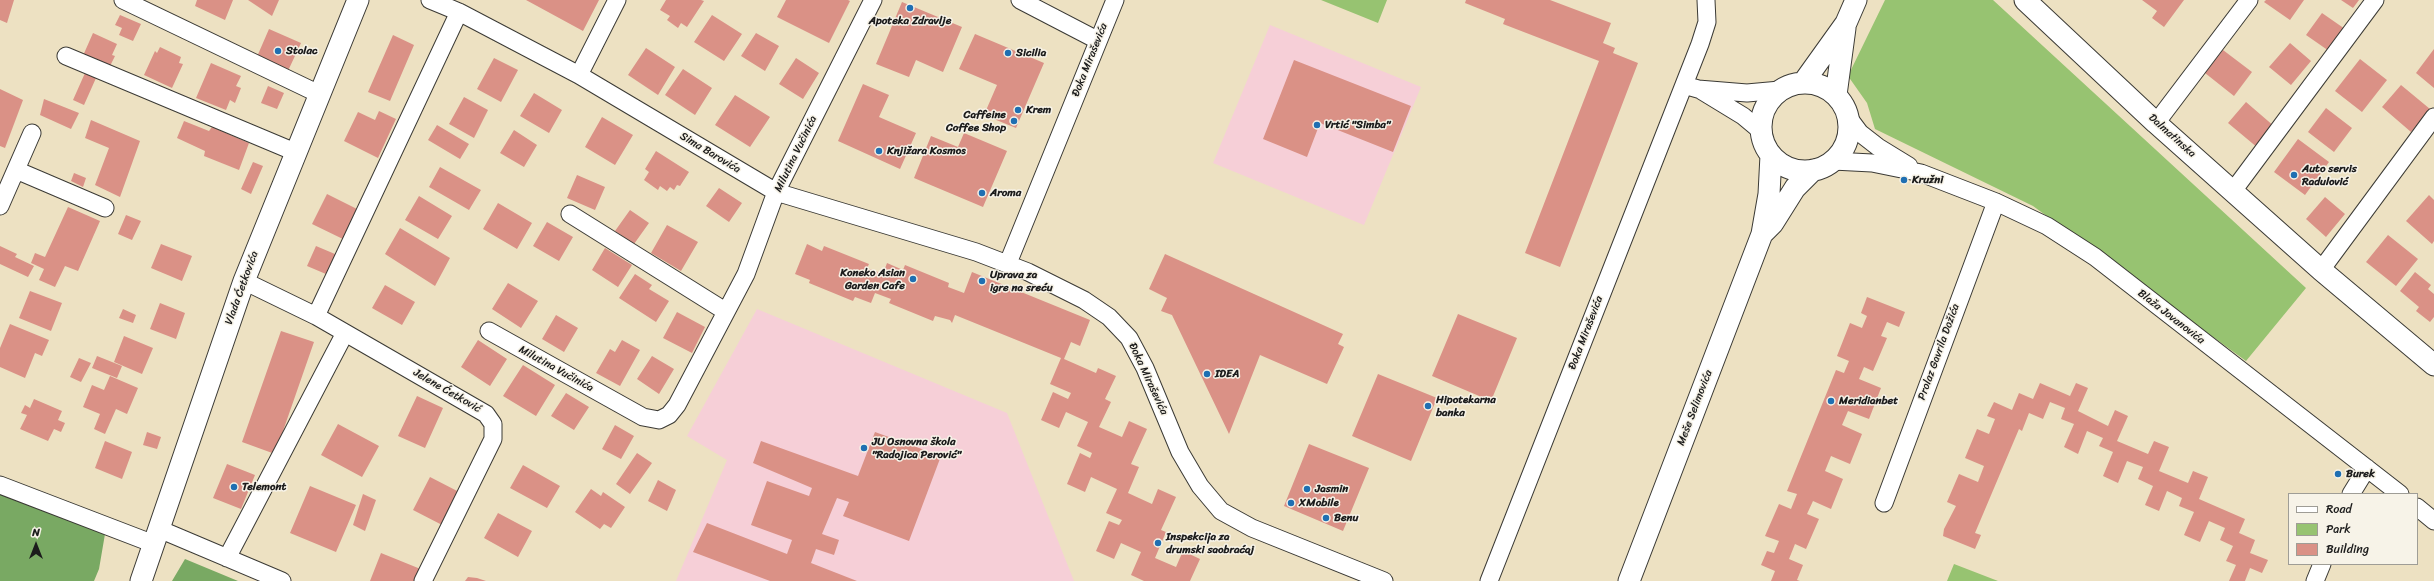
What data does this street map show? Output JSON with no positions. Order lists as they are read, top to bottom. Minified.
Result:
{"streets":{"street":["Đoka Miraševića","Dalmatinska","Sima Barovića","Milutina Vučinića","Vlada Ćetkovića","Blaža Jovanovića","Prolaz Gavrila Dožića","Jelene Ćetković","Meše Selimovića"]},"crossings":[["Đoka Miraševića","Sima Barovića"],["Sima Barovića","Milutina Vučinića"],["Vlada Ćetkovića","Jelene Ćetković"],["Blaža Jovanovića","Prolaz Gavrila Dožića"],["Blaža Jovanovića","Meše Selimovića"]],"places":["Apoteka Zdravlje","Stolac","Sicilia","Krem","Caffeine Coffee Shop","Vrtić \"Simba\"","Knjižara Kosmos","Auto servis Radulović","Kružni","Aroma","Koneko Asian Garden Cafe","Uprava za igre na sreću","IDEA","Meridianbet","Hipotekarna banka","JU Osnovna škola \"Radojica Perović\"","Burek","Telemont","Jasmin","XMobile","Benu","Inspekcija za drumski saobraćaj"],"legend":["Road","Park","Building"],"north":"top"}
